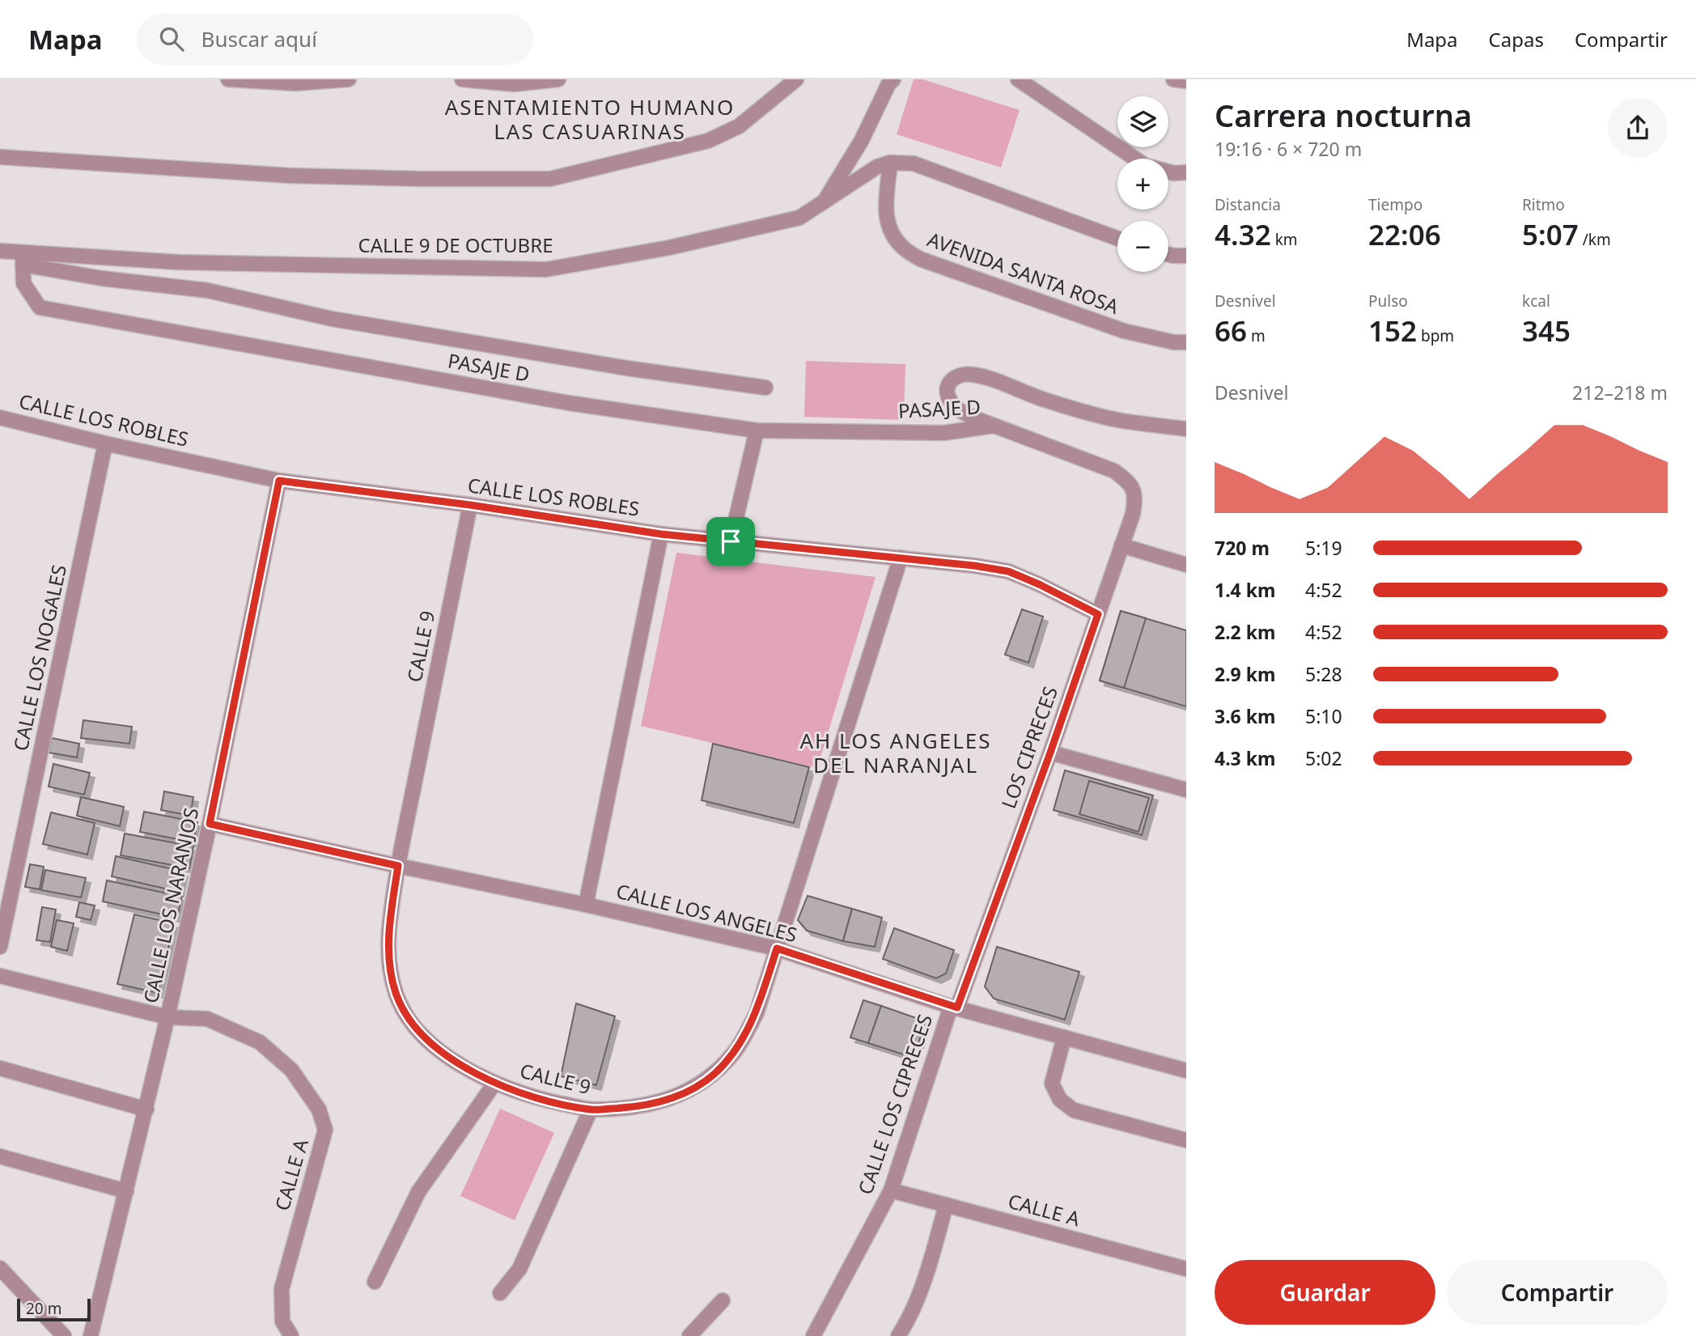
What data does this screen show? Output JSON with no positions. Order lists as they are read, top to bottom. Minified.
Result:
{"streets":{"street":["CALLE 9 DE OCTUBRE","AVENIDA SANTA ROSA","PASAJE D","CALLE LOS ROBLES","CALLE 9","CALLE LOS NOGALES","LOS CIPRECES","CALLE LOS NARANJOS","CALLE LOS ANGELES","CALLE LOS CIPRECES","CALLE A"]},"crossings":[["CALLE 9 DE OCTUBRE","AVENIDA SANTA ROSA"],["CALLE 9 DE OCTUBRE","PASAJE D"],["PASAJE D","LOS CIPRECES"],["CALLE LOS ROBLES","CALLE 9"],["CALLE LOS ROBLES","CALLE LOS NOGALES"],["CALLE LOS ROBLES","LOS CIPRECES"],["CALLE LOS ROBLES","CALLE LOS NARANJOS"],["CALLE 9","CALLE LOS ANGELES"],["LOS CIPRECES","CALLE LOS ANGELES"],["LOS CIPRECES","CALLE LOS CIPRECES"],["CALLE LOS NARANJOS","CALLE LOS ANGELES"],["CALLE LOS NARANJOS","CALLE A"],["CALLE LOS ANGELES","CALLE LOS CIPRECES"],["CALLE LOS CIPRECES","CALLE A"]],"districts":["ASENTAMIENTO HUMANO LAS CASUARINAS","AH LOS ANGELES DEL NARANJAL"],"scale_bar":"20 m","page":{"header":"Mapa","search":"Buscar aquí","nav":["Mapa","Capas","Compartir"],"heading":["Carrera nocturna","19:16 · 6 × 720 m"],"map_buttons":["+","−"],"stats":[["Distancia","4.32 km"],["Tiempo","22:06"],["Ritmo","5:07 /km"],["Desnivel","66 m"],["Pulso","152 bpm"],["kcal","345"]],"chart":["Desnivel","212–218 m"],"list":[{"name":"720 m","note":"5:19"},{"name":"1.4 km","note":"4:52"},{"name":"2.2 km","note":"4:52"},{"name":"2.9 km","note":"5:28"},{"name":"3.6 km","note":"5:10"},{"name":"4.3 km","note":"5:02"}],"buttons":["Guardar","Compartir"],"scale":"20 m"}}
